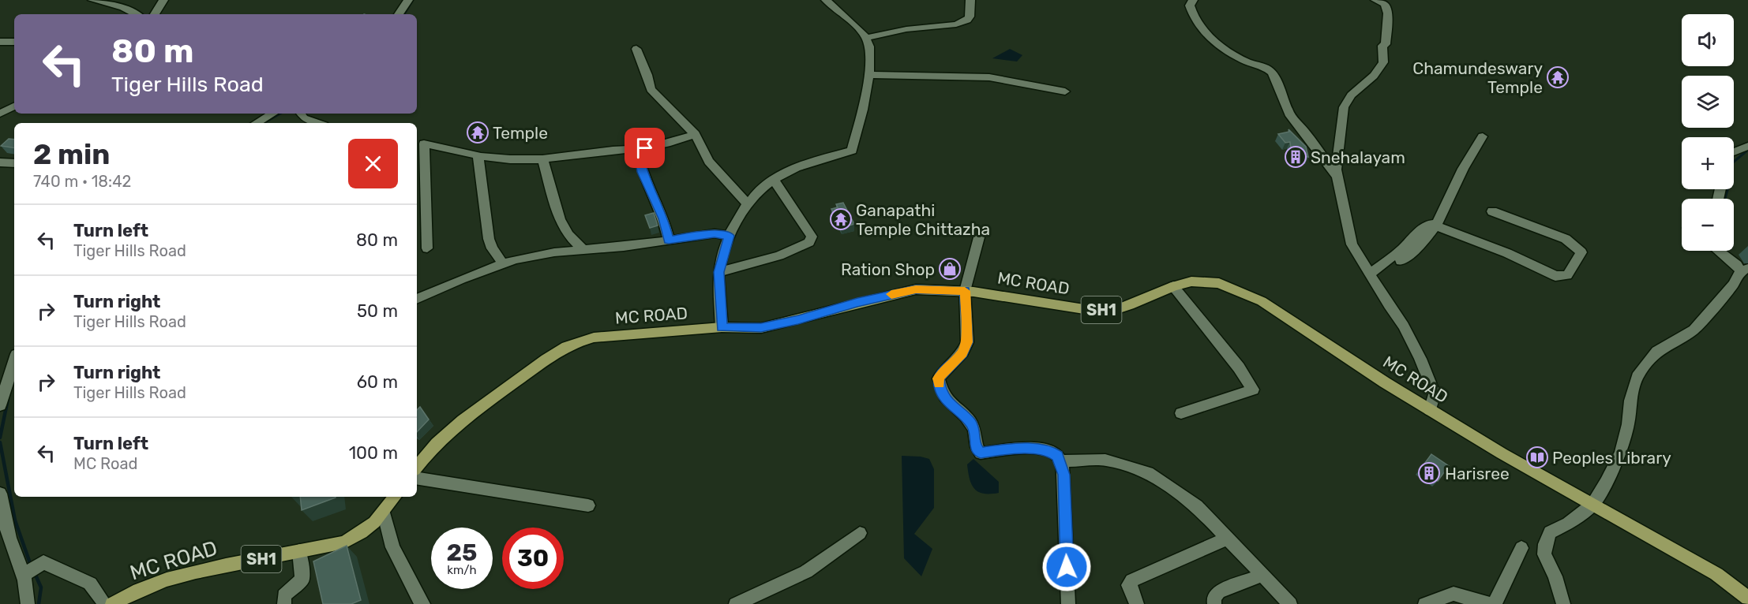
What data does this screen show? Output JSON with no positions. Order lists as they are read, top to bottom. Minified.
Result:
{"streets":{"main road":["MC ROAD","SH1"]},"places":{"temple":["Chamundeswary Temple","Temple","Ganapathi Temple Chittazha"],"building":["Snehalayam","Harisree"],"shop":["Ration Shop"],"library":["Peoples Library"]},"page":{"map_buttons":["+","−"],"turn":["80 m","Tiger Hills Road"],"heading":["2 min","740 m · 18:42"],"list":[{"name":"Turn left","note":"Tiger Hills Road","value":"80 m"},{"name":"Turn right","note":"Tiger Hills Road","value":"50 m"},{"name":"Turn right","note":"Tiger Hills Road","value":"60 m"},{"name":"Turn left","note":"MC Road","value":"100 m"}],"speed":"25 km/h","limit":"30"}}
